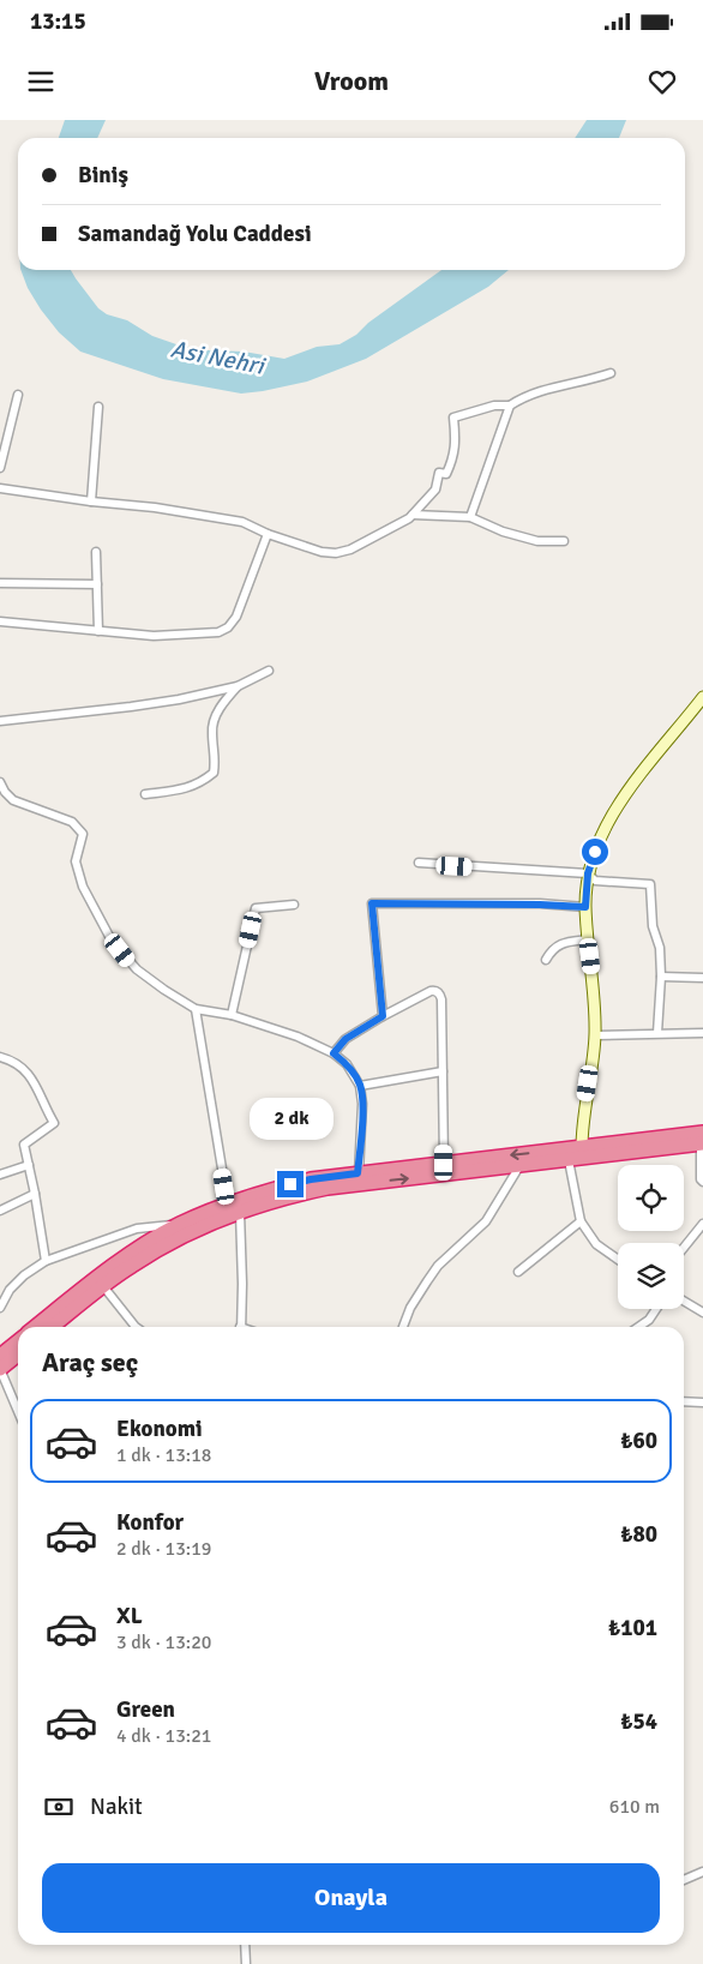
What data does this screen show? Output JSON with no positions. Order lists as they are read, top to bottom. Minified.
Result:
{"water":["Asi Nehri"],"page":{"status":"13:15","header":"Vroom","banner":["Biniş","Samandağ Yolu Caddesi"],"bubble":"2 dk","heading":"Araç seç","list":[{"name":"Ekonomi","note":"1 dk · 13:18","value":"₺60"},{"name":"Konfor","note":"2 dk · 13:19","value":"₺80"},{"name":"XL","note":"3 dk · 13:20","value":"₺101"},{"name":"Green","note":"4 dk · 13:21","value":"₺54"}],"pay":["Nakit","610 m"],"buttons":"Onayla"}}
